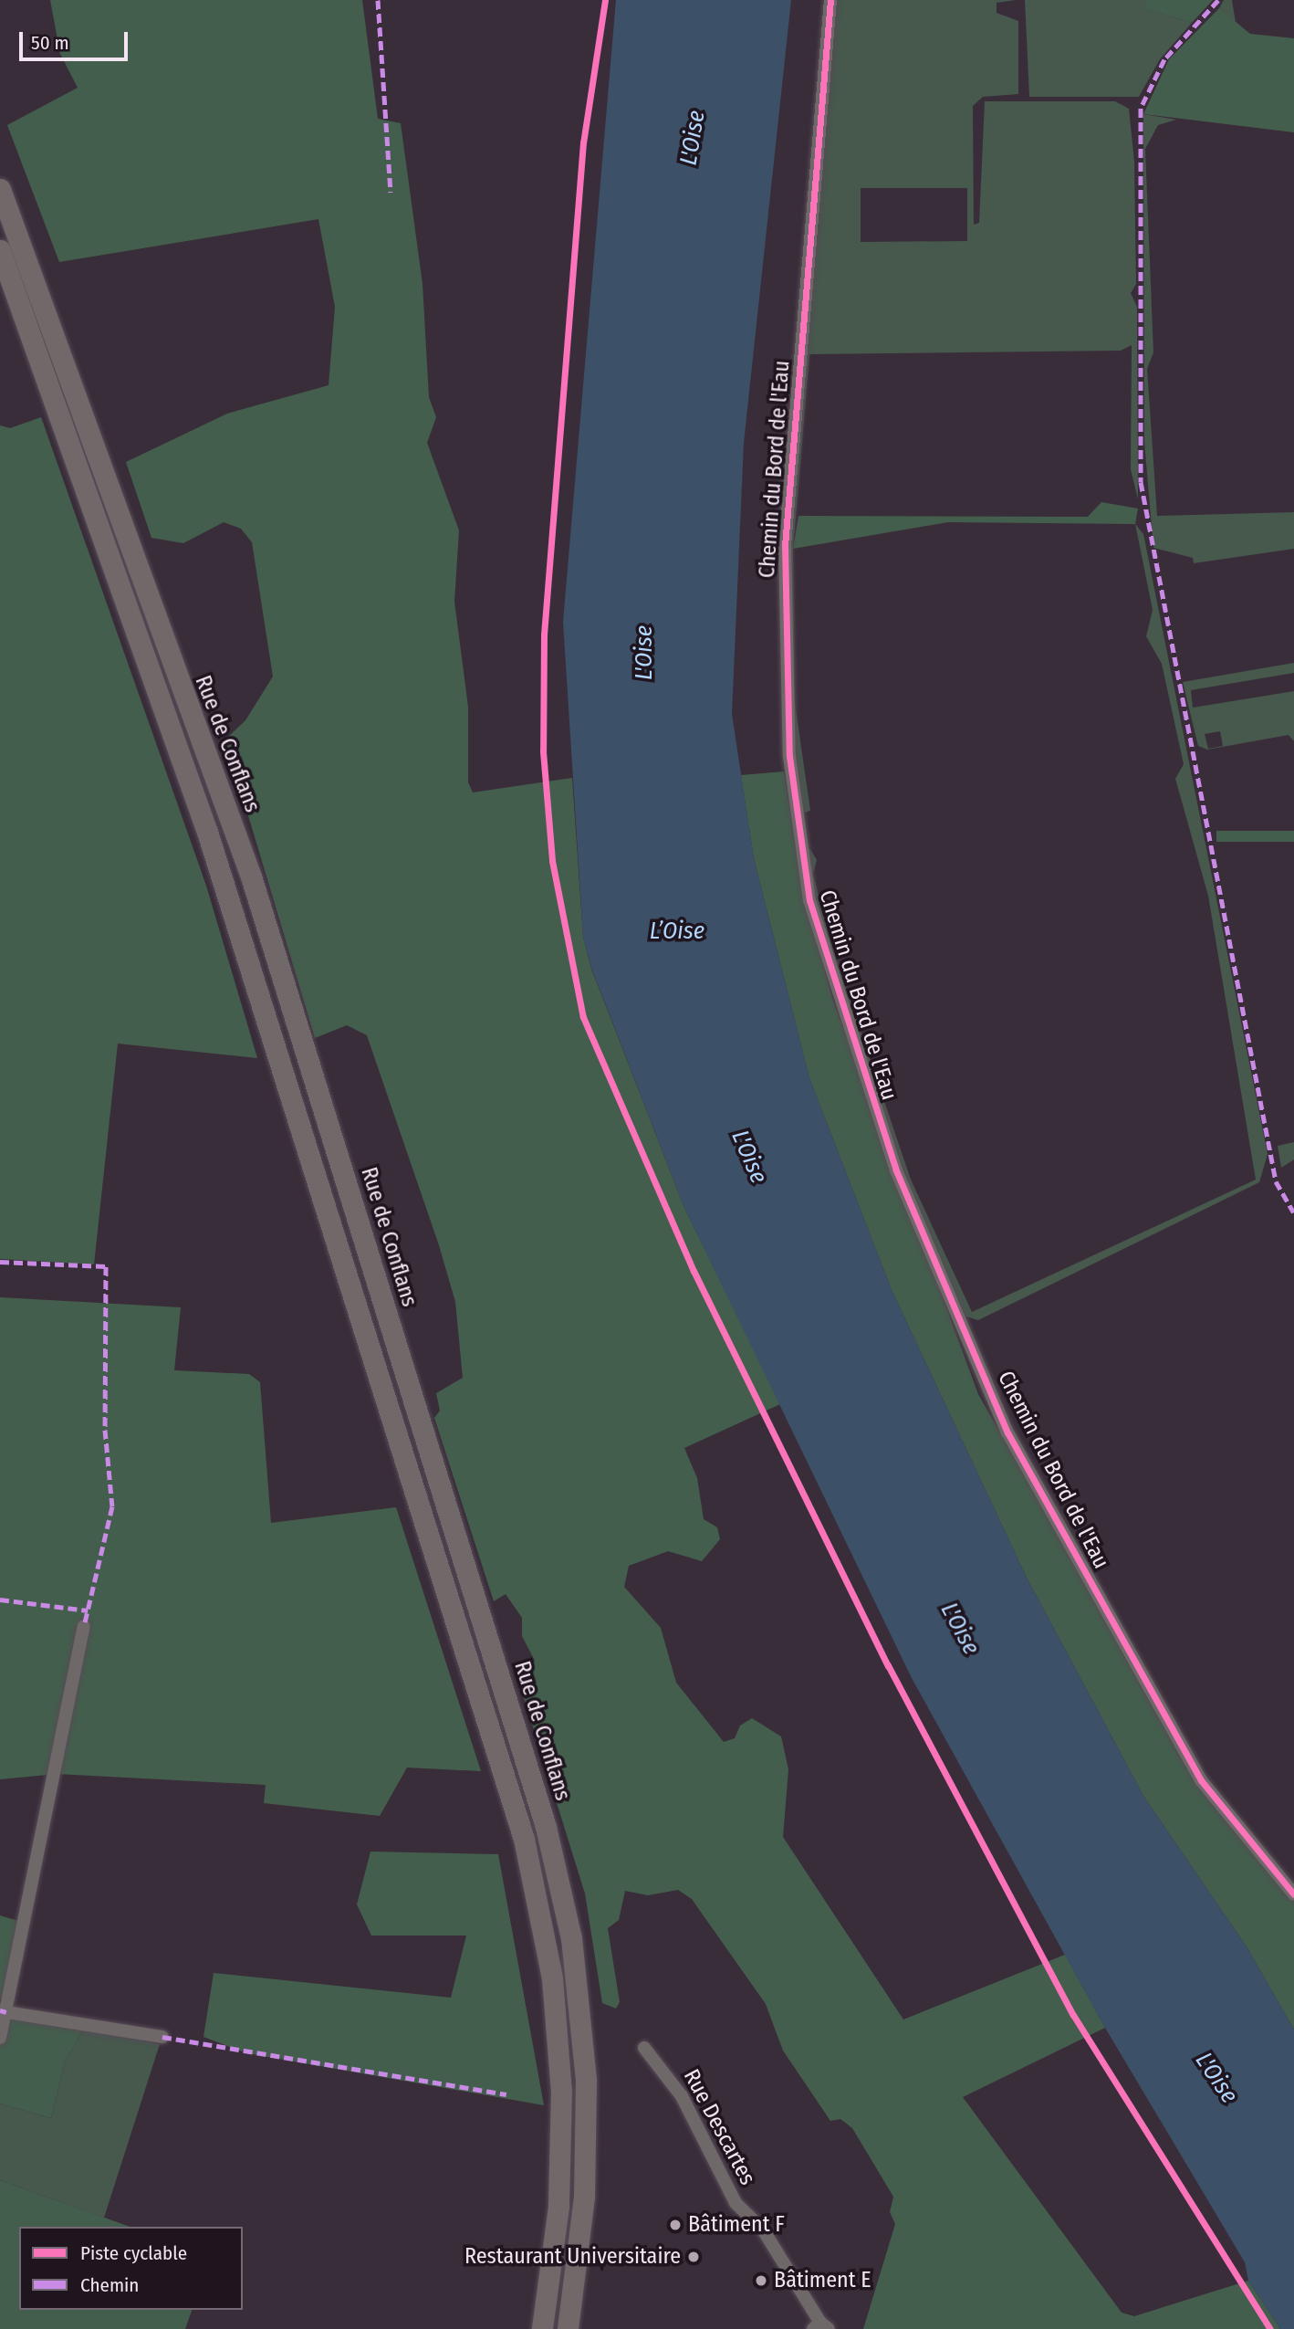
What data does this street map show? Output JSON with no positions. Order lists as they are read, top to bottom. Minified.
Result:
{"streets":{"main road":["Rue de Conflans"],"street":["Chemin du Bord de l'Eau","Rue Descartes"]},"water":["L'Oise","L’Oise"],"places":["Bâtiment F","Restaurant Universitaire","Bâtiment E"],"legend":["Piste cyclable","Chemin"],"scale_bar":"50 m"}
